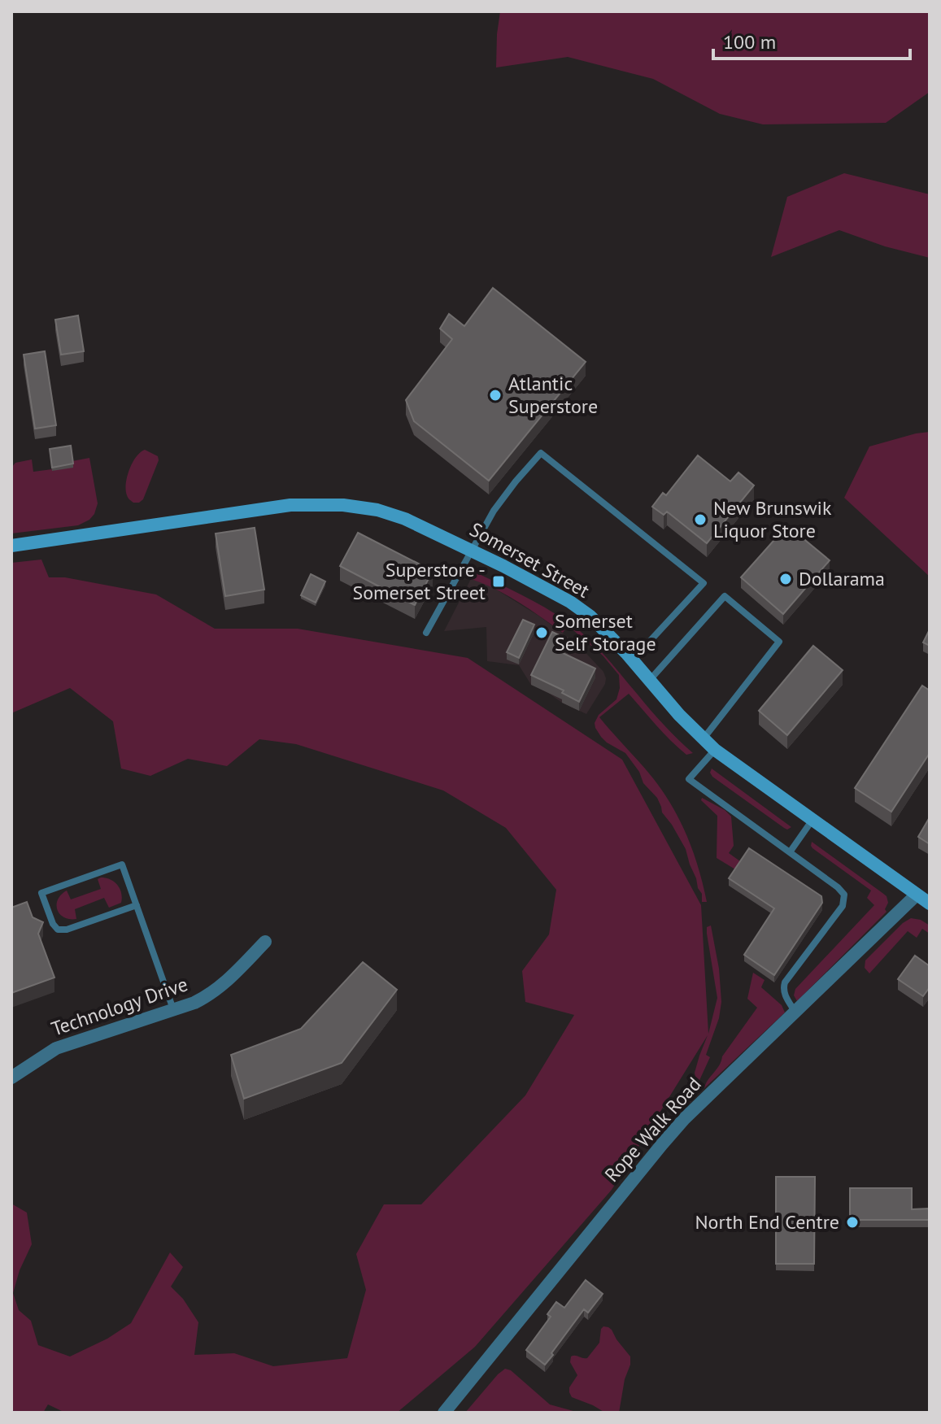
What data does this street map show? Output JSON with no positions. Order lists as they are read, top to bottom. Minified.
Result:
{"streets":{"main road":["Somerset Street"],"street":["Technology Drive","Rope Walk Road"]},"crossings":[["Somerset Street","Rope Walk Road"]],"places":{"other":["Atlantic Superstore","New Brunswik Liquor Store","Dollarama","Somerset Self Storage","North End Centre"],"transit":["Superstore - Somerset Street"]},"scale_bar":"100 m"}
